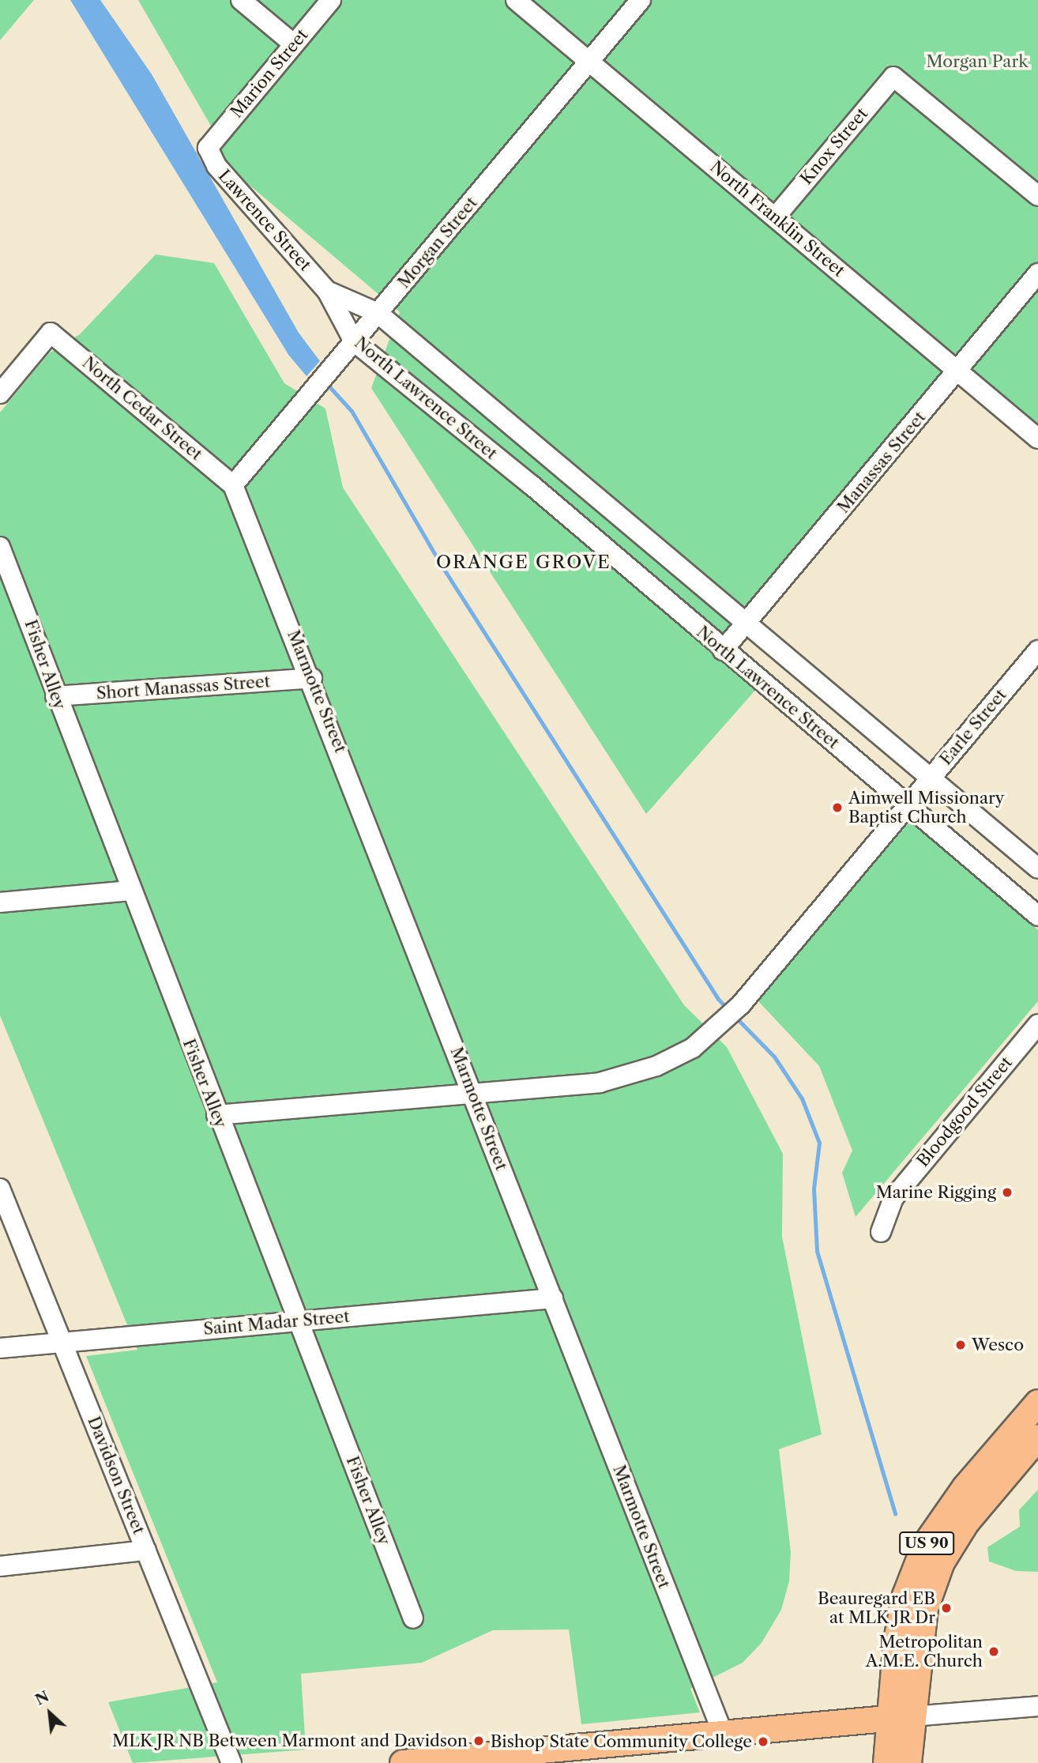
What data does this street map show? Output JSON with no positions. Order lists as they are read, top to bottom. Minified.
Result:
{"streets":{"main road":["US 90"],"street":["Marion Street","Knox Street","North Franklin Street","Lawrence Street","Morgan Street","North Lawrence Street","North Cedar Street","Manassas Street","Fisher Alley","Short Manassas Street","Marmotte Street","Earle Street","Bloodgood Street","Saint Madar Street","Davidson Street"]},"crossings":[["Marion Street","Lawrence Street"],["Knox Street","North Franklin Street"],["North Franklin Street","Morgan Street"],["North Franklin Street","Manassas Street"],["Lawrence Street","North Lawrence Street"],["Morgan Street","North Lawrence Street"],["Morgan Street","North Cedar Street"],["Morgan Street","Marmotte Street"],["North Lawrence Street","Manassas Street"],["North Lawrence Street","Earle Street"],["North Cedar Street","Marmotte Street"],["Fisher Alley","Short Manassas Street"],["Fisher Alley","Earle Street"],["Fisher Alley","Saint Madar Street"],["Short Manassas Street","Marmotte Street"],["Marmotte Street","Earle Street"],["Marmotte Street","Saint Madar Street"],["Saint Madar Street","Davidson Street"]],"districts":["ORANGE GROVE"],"parks":["Morgan Park"],"places":["Aimwell Missionary Baptist Church","Marine Rigging","Wesco","Beauregard EB at MLK JR Dr","Metropolitan A.M.E. Church","MLK JR NB Between Marmont and Davidson","Bishop State Community College"],"north":"top left"}
